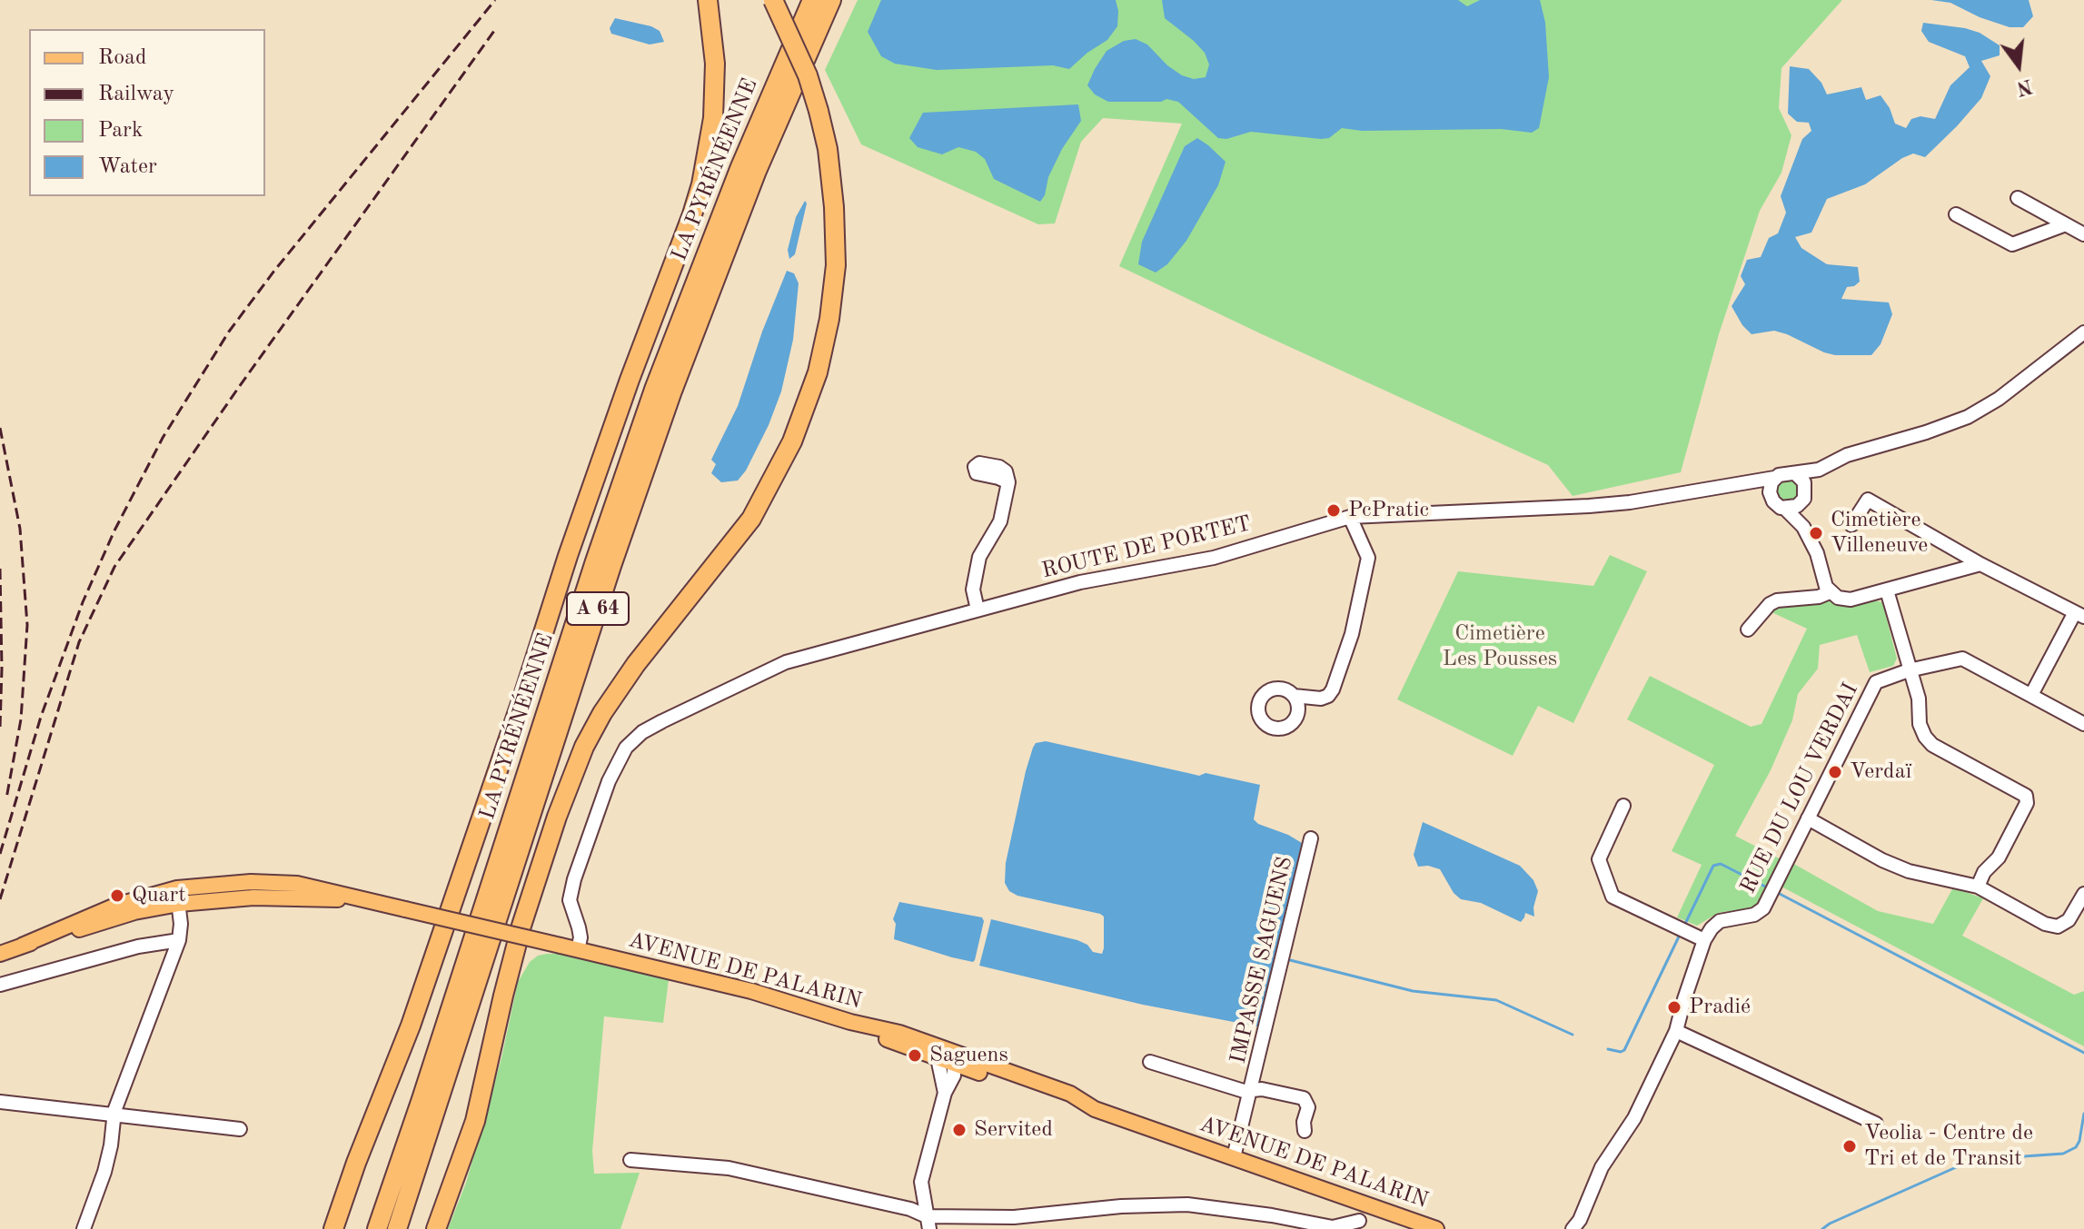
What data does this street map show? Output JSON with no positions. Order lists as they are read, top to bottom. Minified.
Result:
{"streets":{"highway":["LA PYRÉNÉENNE","A 64"],"main road":["AVENUE DE PALARIN"],"street":["ROUTE DE PORTET","RUE DU LOU VERDAI","IMPASSE SAGUENS"]},"crossings":[["ROUTE DE PORTET","AVENUE DE PALARIN"],["IMPASSE SAGUENS","AVENUE DE PALARIN"]],"parks":["Cimetière Les Pousses"],"places":["PcPratic","Cimetière Villeneuve","Verdaï","Quart","Pradié","Saguens","Servited","Veolia - Centre de Tri et de Transit"],"legend":["Road","Railway","Park","Water"],"north":"bottom"}
